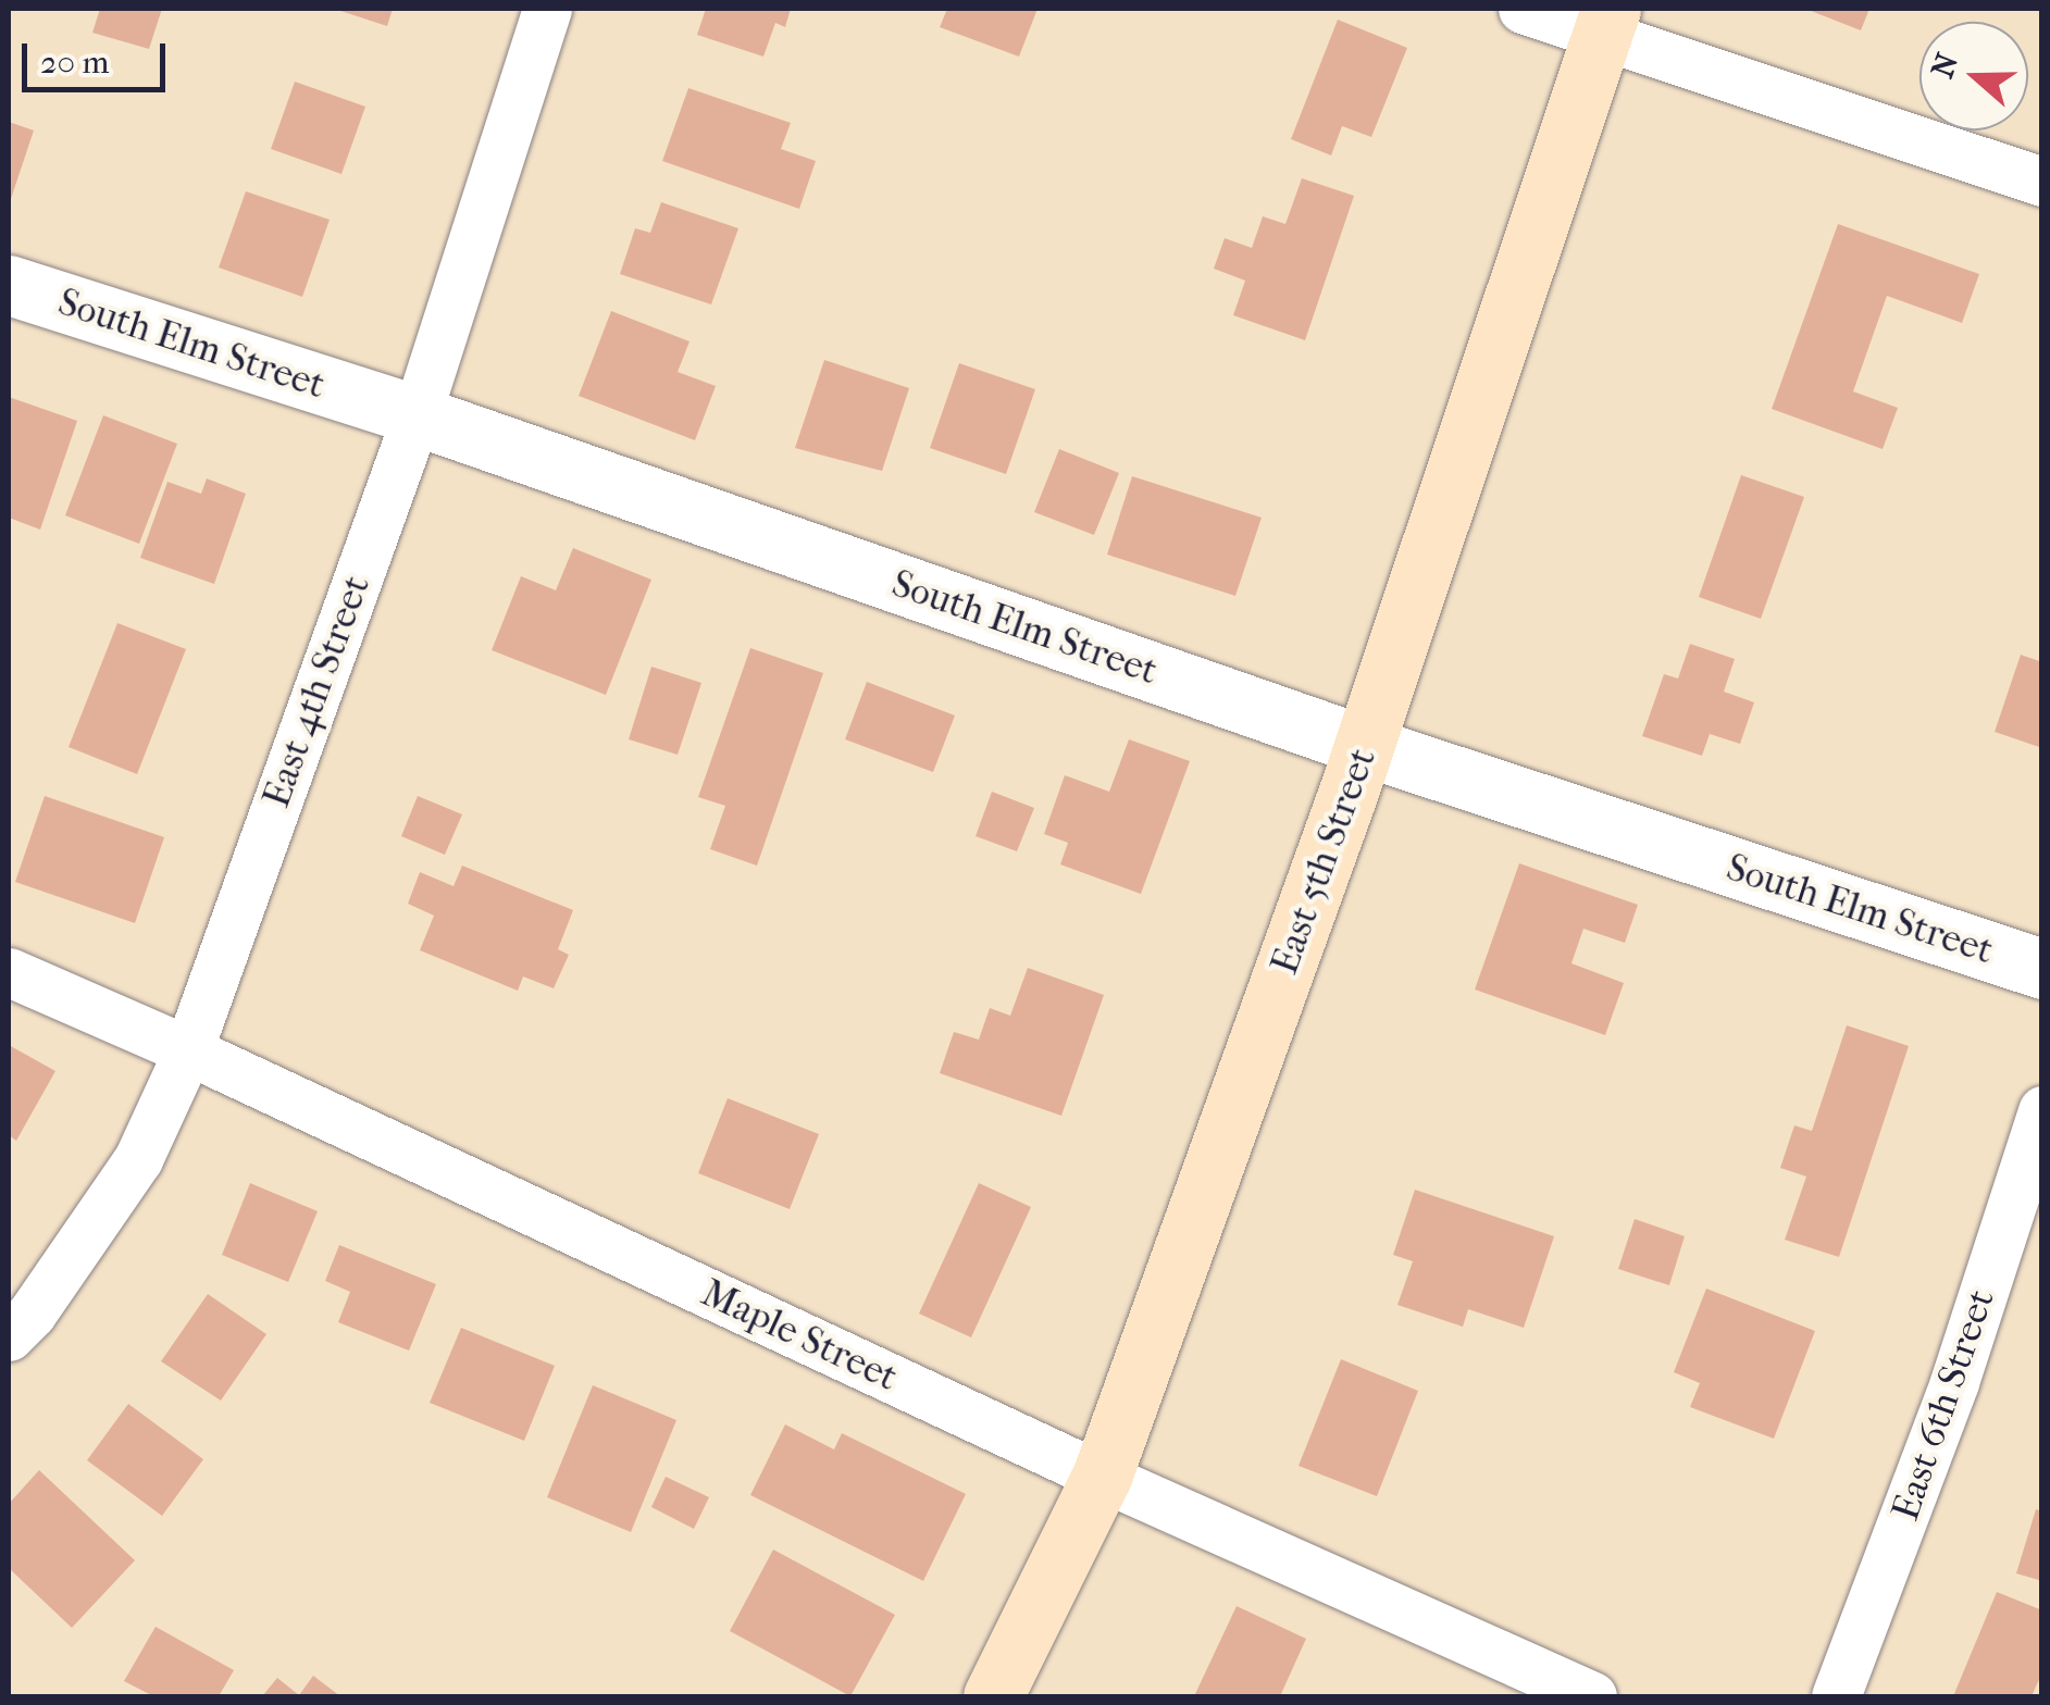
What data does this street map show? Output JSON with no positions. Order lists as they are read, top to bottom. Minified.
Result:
{"streets":{"main road":["East 5th Street"],"street":["South Elm Street","East 4th Street","Maple Street","East 6th Street"]},"crossings":[["South Elm Street","East 4th Street"],["South Elm Street","East 5th Street"],["East 4th Street","Maple Street"],["East 5th Street","Maple Street"]],"scale_bar":"20 m","north":"left"}
